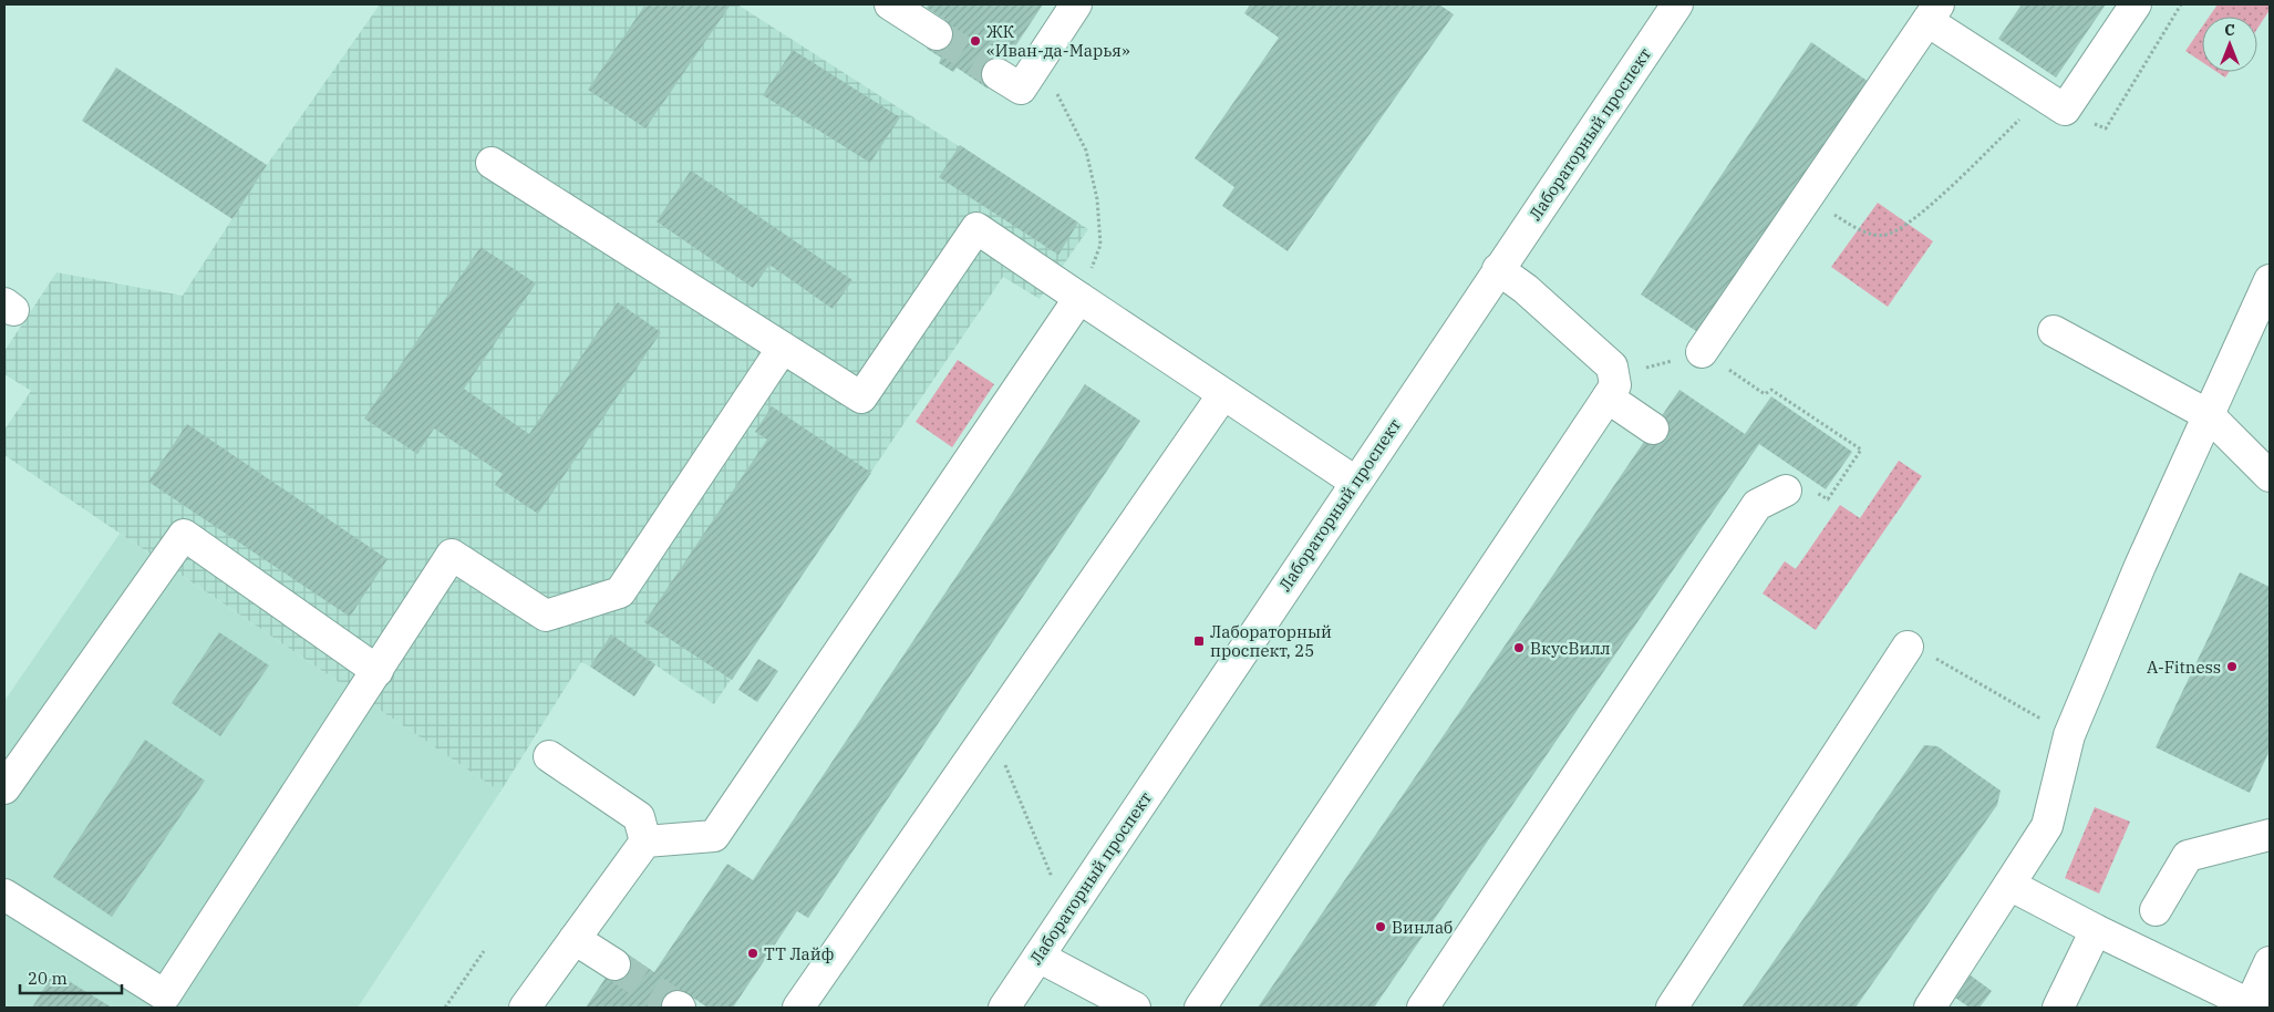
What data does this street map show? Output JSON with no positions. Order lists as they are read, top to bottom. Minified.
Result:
{"streets":{"street":["Лабораторный проспект"]},"places":{"other":["ЖК «Иван-да-Марья»","ВкусВилл","A-Fitness","Винлаб","ТТ Лайф"],"transit":["Лабораторный проспект, 25"]},"scale_bar":"20 m","north":"top"}
